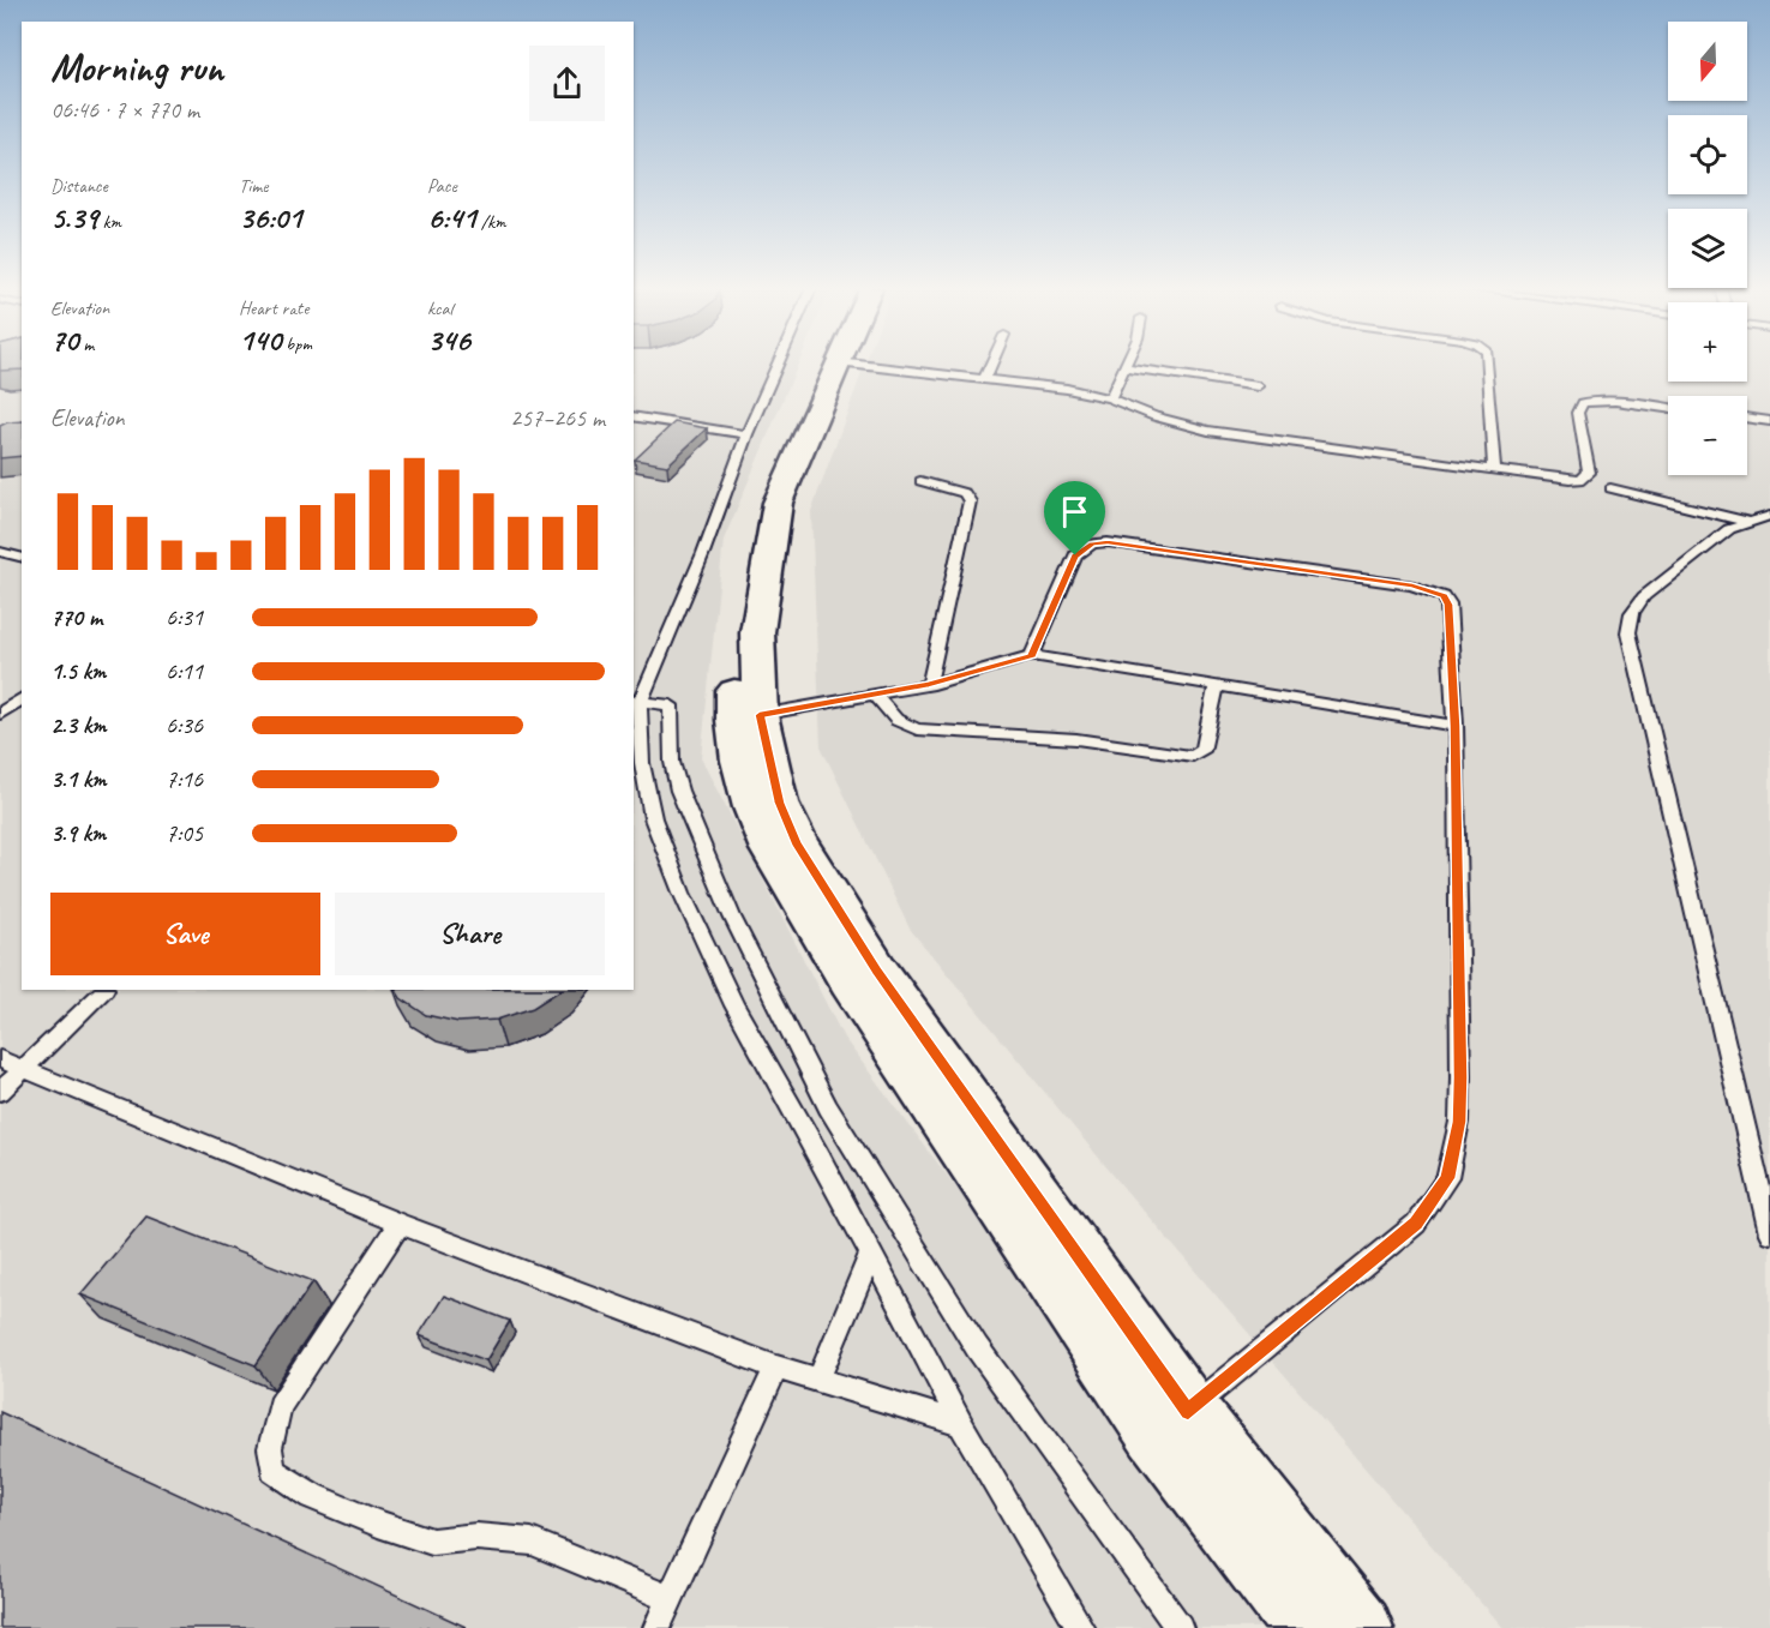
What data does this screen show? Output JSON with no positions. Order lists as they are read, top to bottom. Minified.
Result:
{"north":"bottom","page":{"map_buttons":["+","−"],"heading":["Morning run","06:46 · 7 × 770 m"],"stats":[["Distance","5.39 km"],["Time","36:01"],["Pace","6:41 /km"],["Elevation","70 m"],["Heart rate","140 bpm"],["kcal","346"]],"chart":["Elevation","257–265 m"],"list":[{"name":"770 m","note":"6:31"},{"name":"1.5 km","note":"6:11"},{"name":"2.3 km","note":"6:36"},{"name":"3.1 km","note":"7:16"},{"name":"3.9 km","note":"7:05"}],"buttons":["Save","Share"]}}
